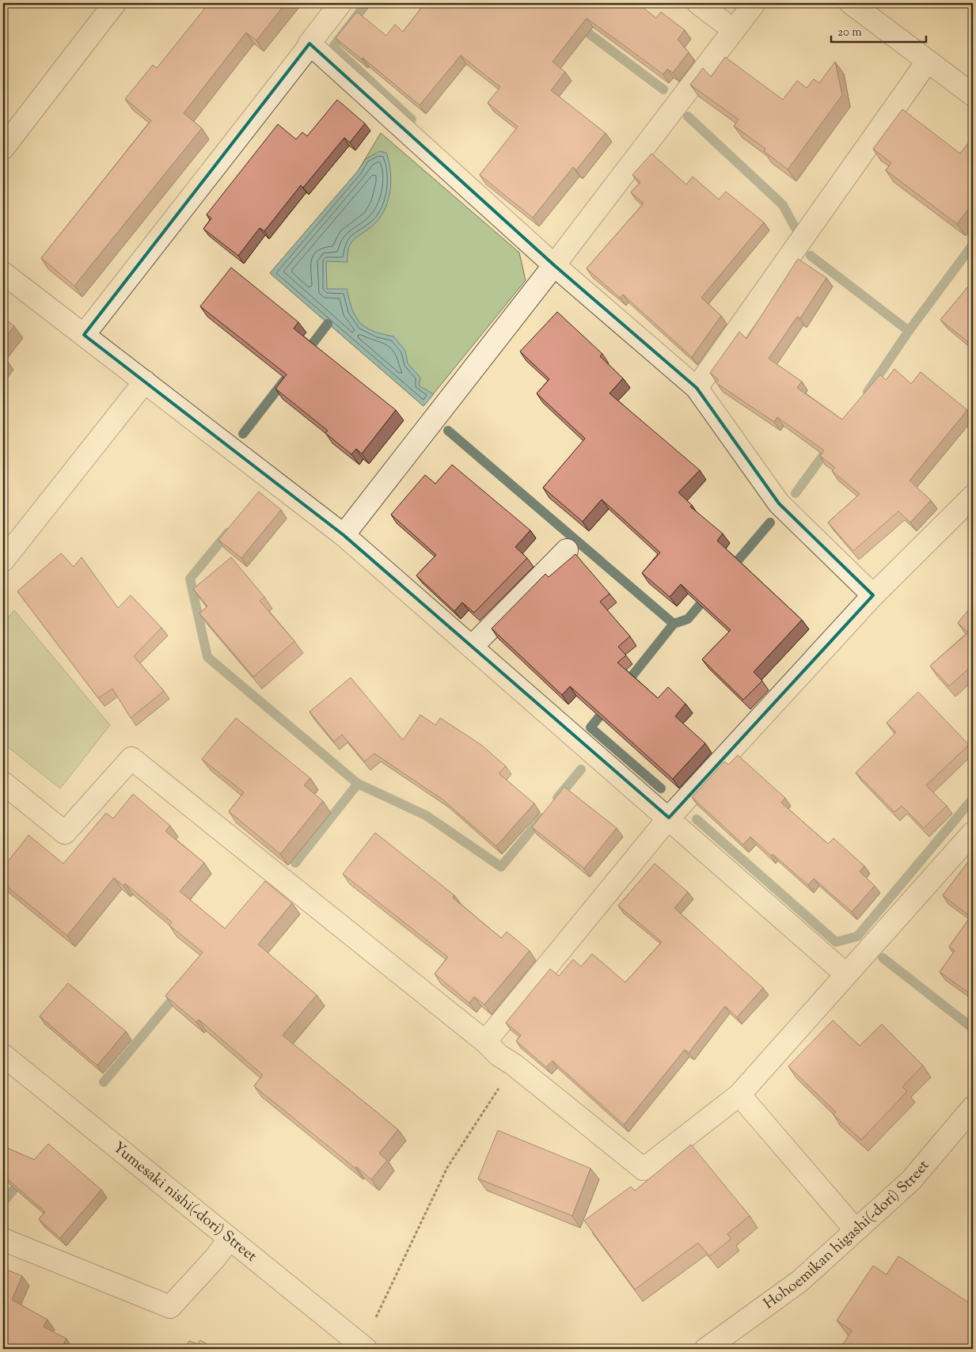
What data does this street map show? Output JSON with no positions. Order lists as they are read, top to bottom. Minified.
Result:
{"streets":{"street":["Yumesaki nishi(-dori) Street","Hohoemikan higashi(-dori) Street"]},"scale_bar":"20 m"}
